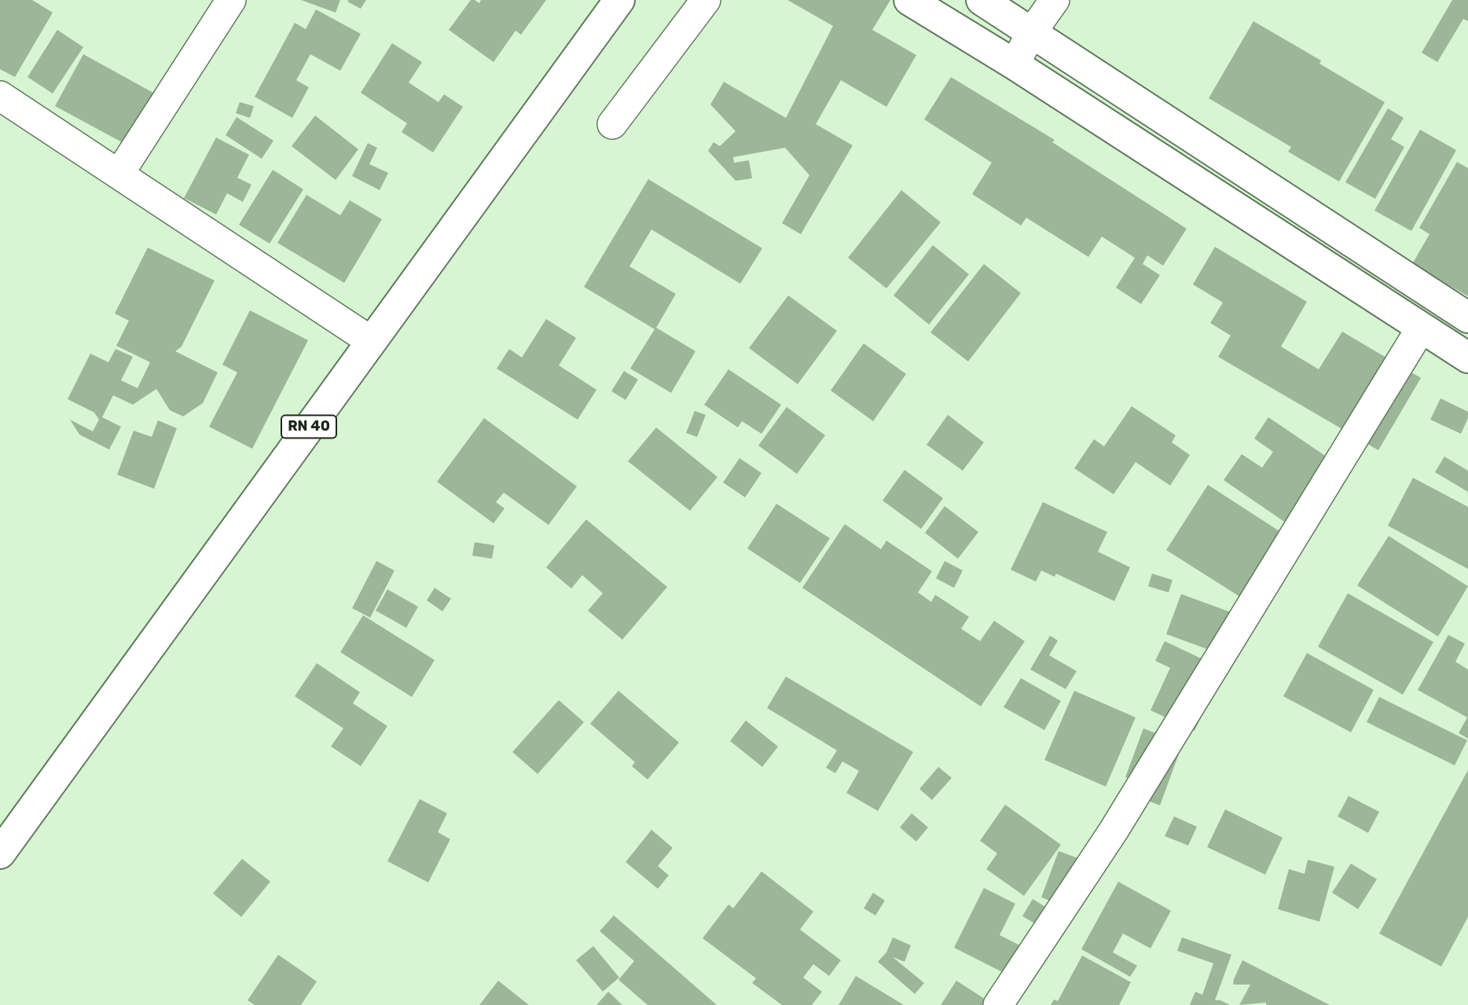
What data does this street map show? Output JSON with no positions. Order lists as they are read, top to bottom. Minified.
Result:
{"streets":{"main road":["RN 40"]}}
